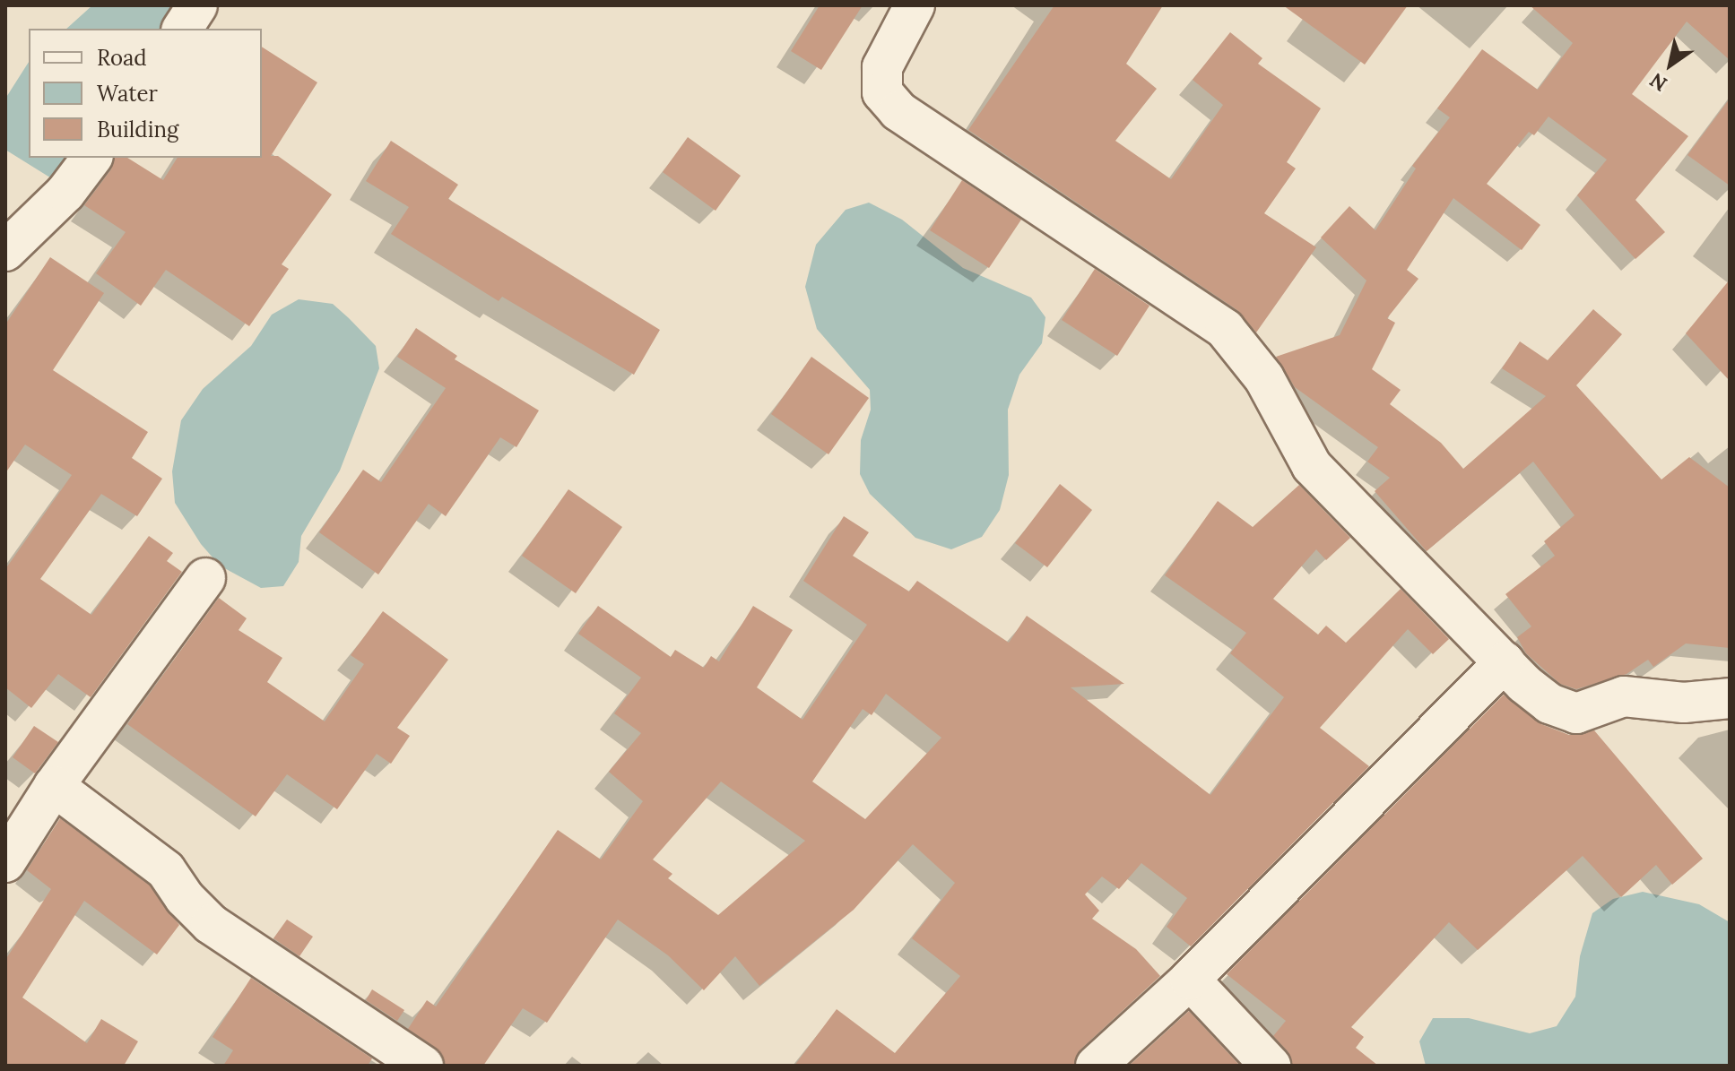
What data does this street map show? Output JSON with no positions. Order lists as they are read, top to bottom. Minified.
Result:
{"legend":["Road","Water","Building"],"north":"bottom left"}
